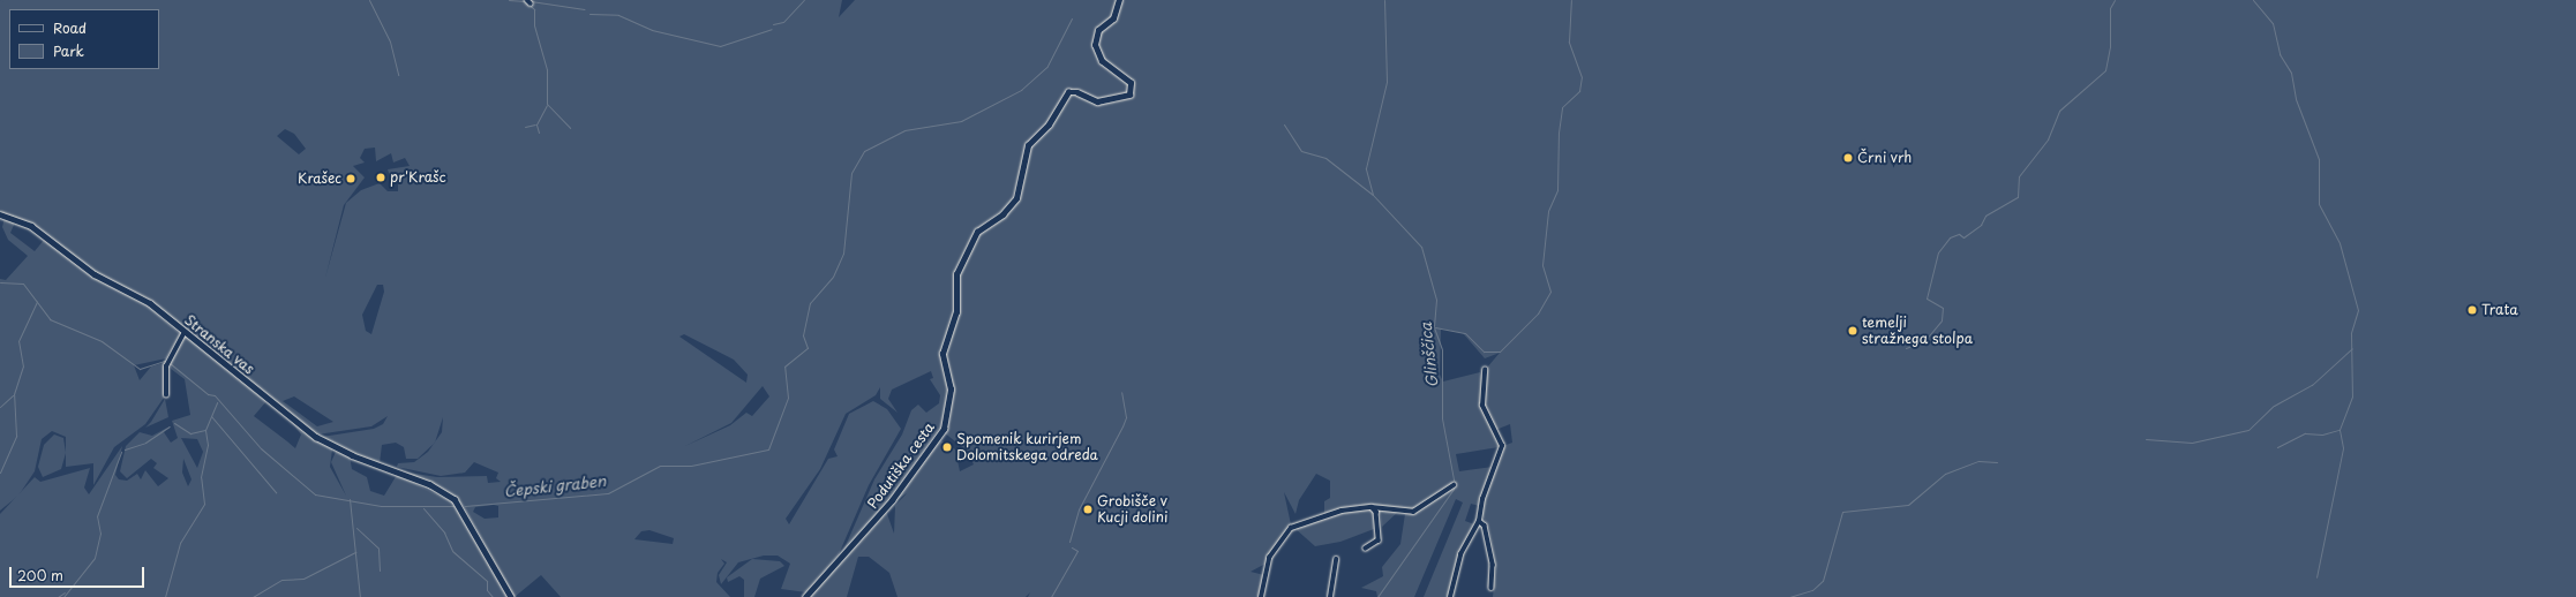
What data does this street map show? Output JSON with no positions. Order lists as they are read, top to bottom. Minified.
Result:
{"streets":{"street":["Stranska vas","Podutiška cesta"]},"water":["Glinščica","Čepski graben"],"places":["Črni vrh","pr'Krašc","Krašec","Trata","temelji stražnega stolpa","Spomenik kurirjem Dolomitskega odreda","Grobišče v Kucji dolini"],"legend":["Road","Park"],"scale_bar":"200 m"}
